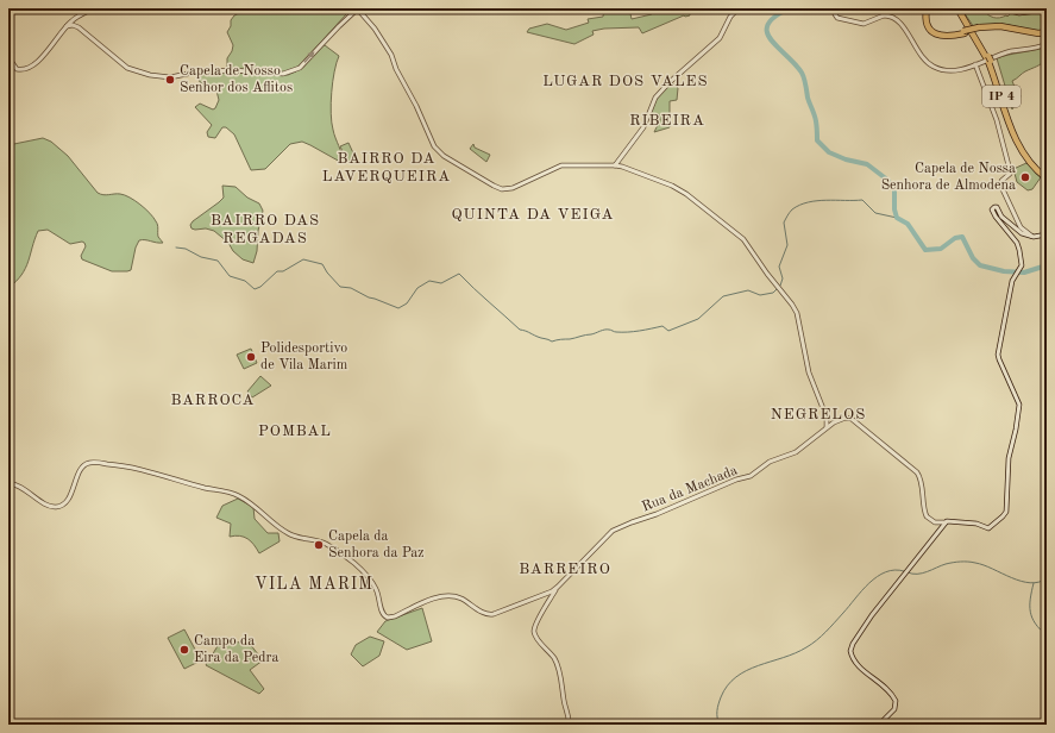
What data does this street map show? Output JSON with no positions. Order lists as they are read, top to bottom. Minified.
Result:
{"streets":{"highway":["IP 4"],"street":["Rua da Machada"]},"districts":["LUGAR DOS VALES","RIBEIRA","BAIRRO DA LAVERQUEIRA","QUINTA DA VEIGA","BAIRRO DAS REGADAS","BARROCA","NEGRELOS","POMBAL","BARREIRO","VILA MARIM"],"places":["Capela de Nosso Senhor dos Aflitos","Capela de Nossa Senhora de Almodena","Polidesportivo de Vila Marim","Capela da Senhora da Paz","Campo da Eira da Pedra"]}
